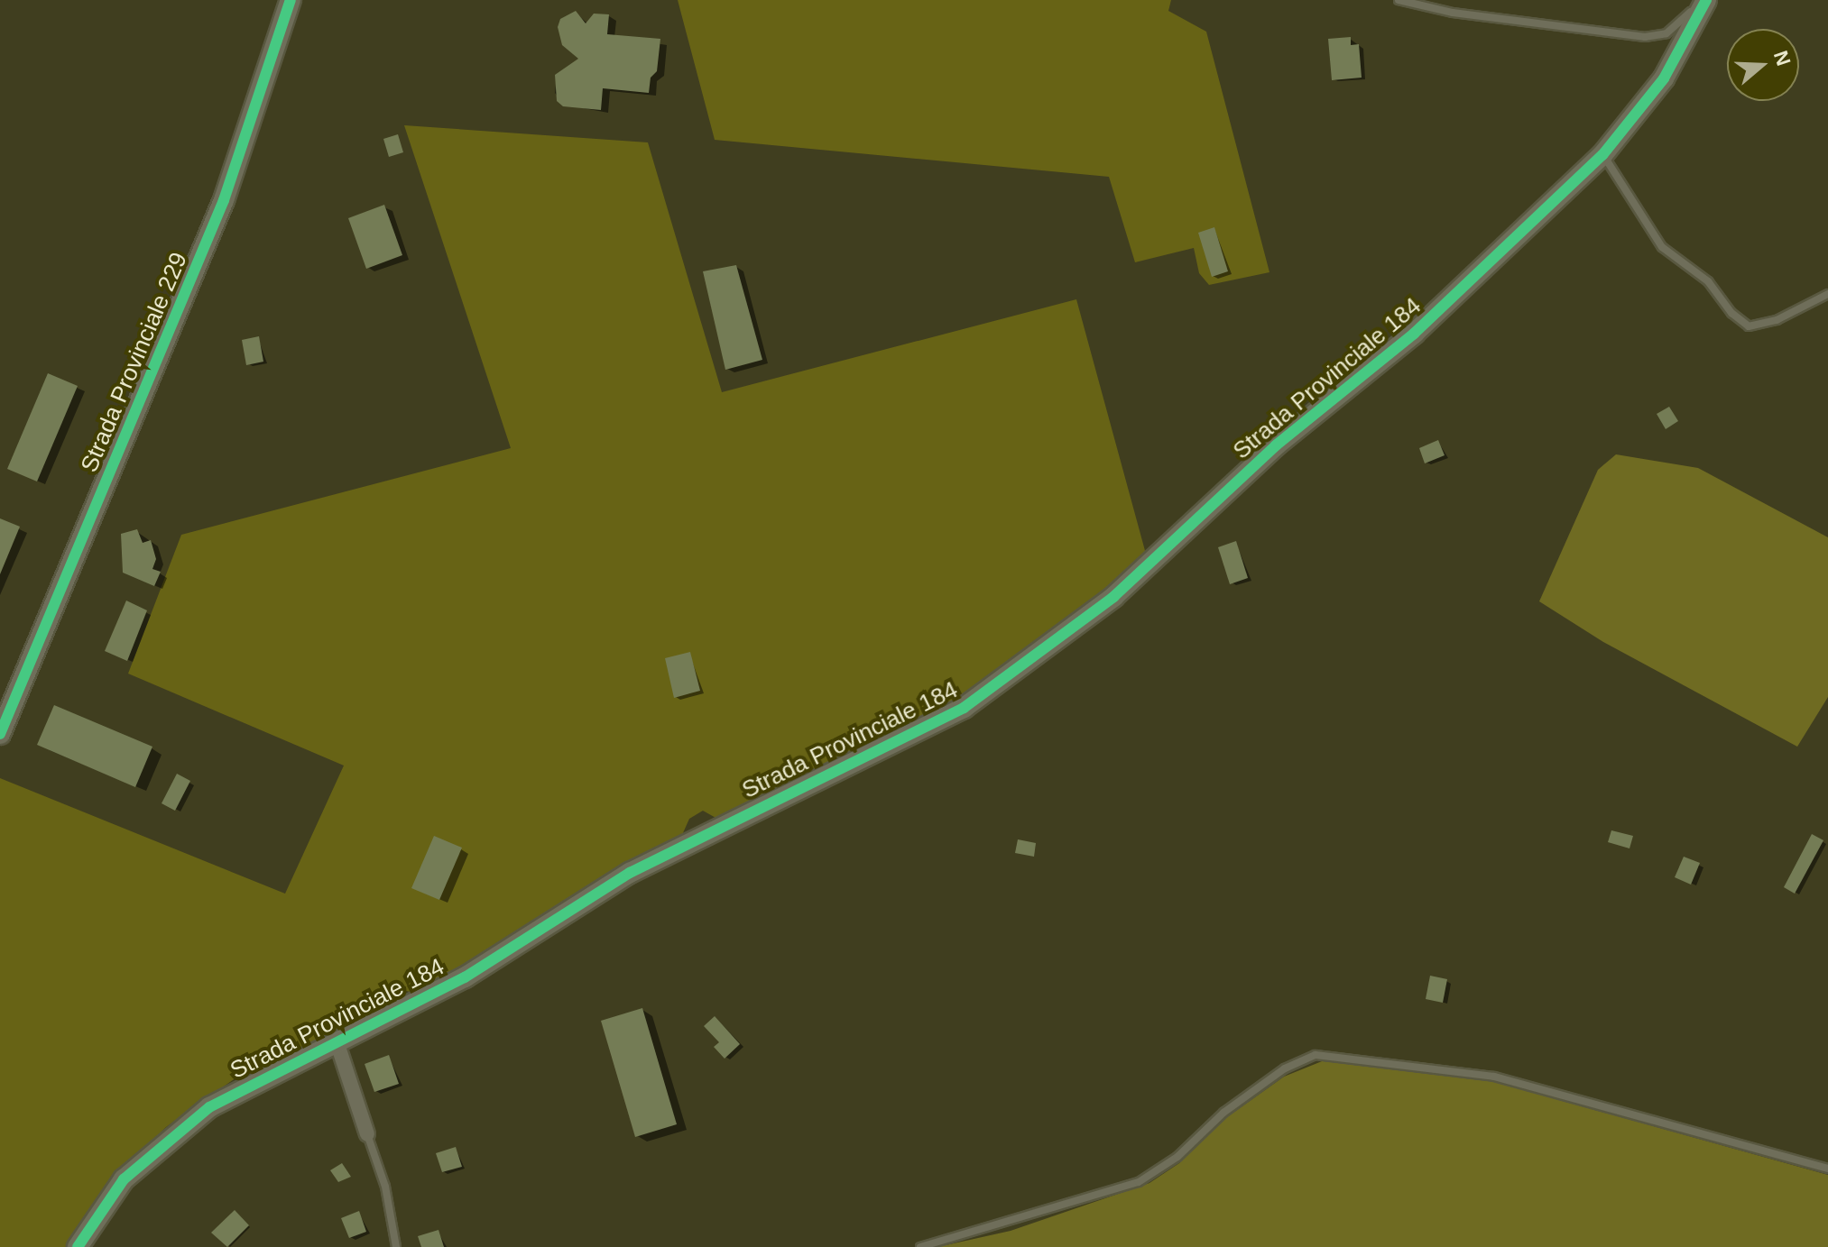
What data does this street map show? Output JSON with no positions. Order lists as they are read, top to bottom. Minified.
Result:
{"streets":{"street":["Strada Provinciale 229","Strada Provinciale 184"]},"north":"right"}
